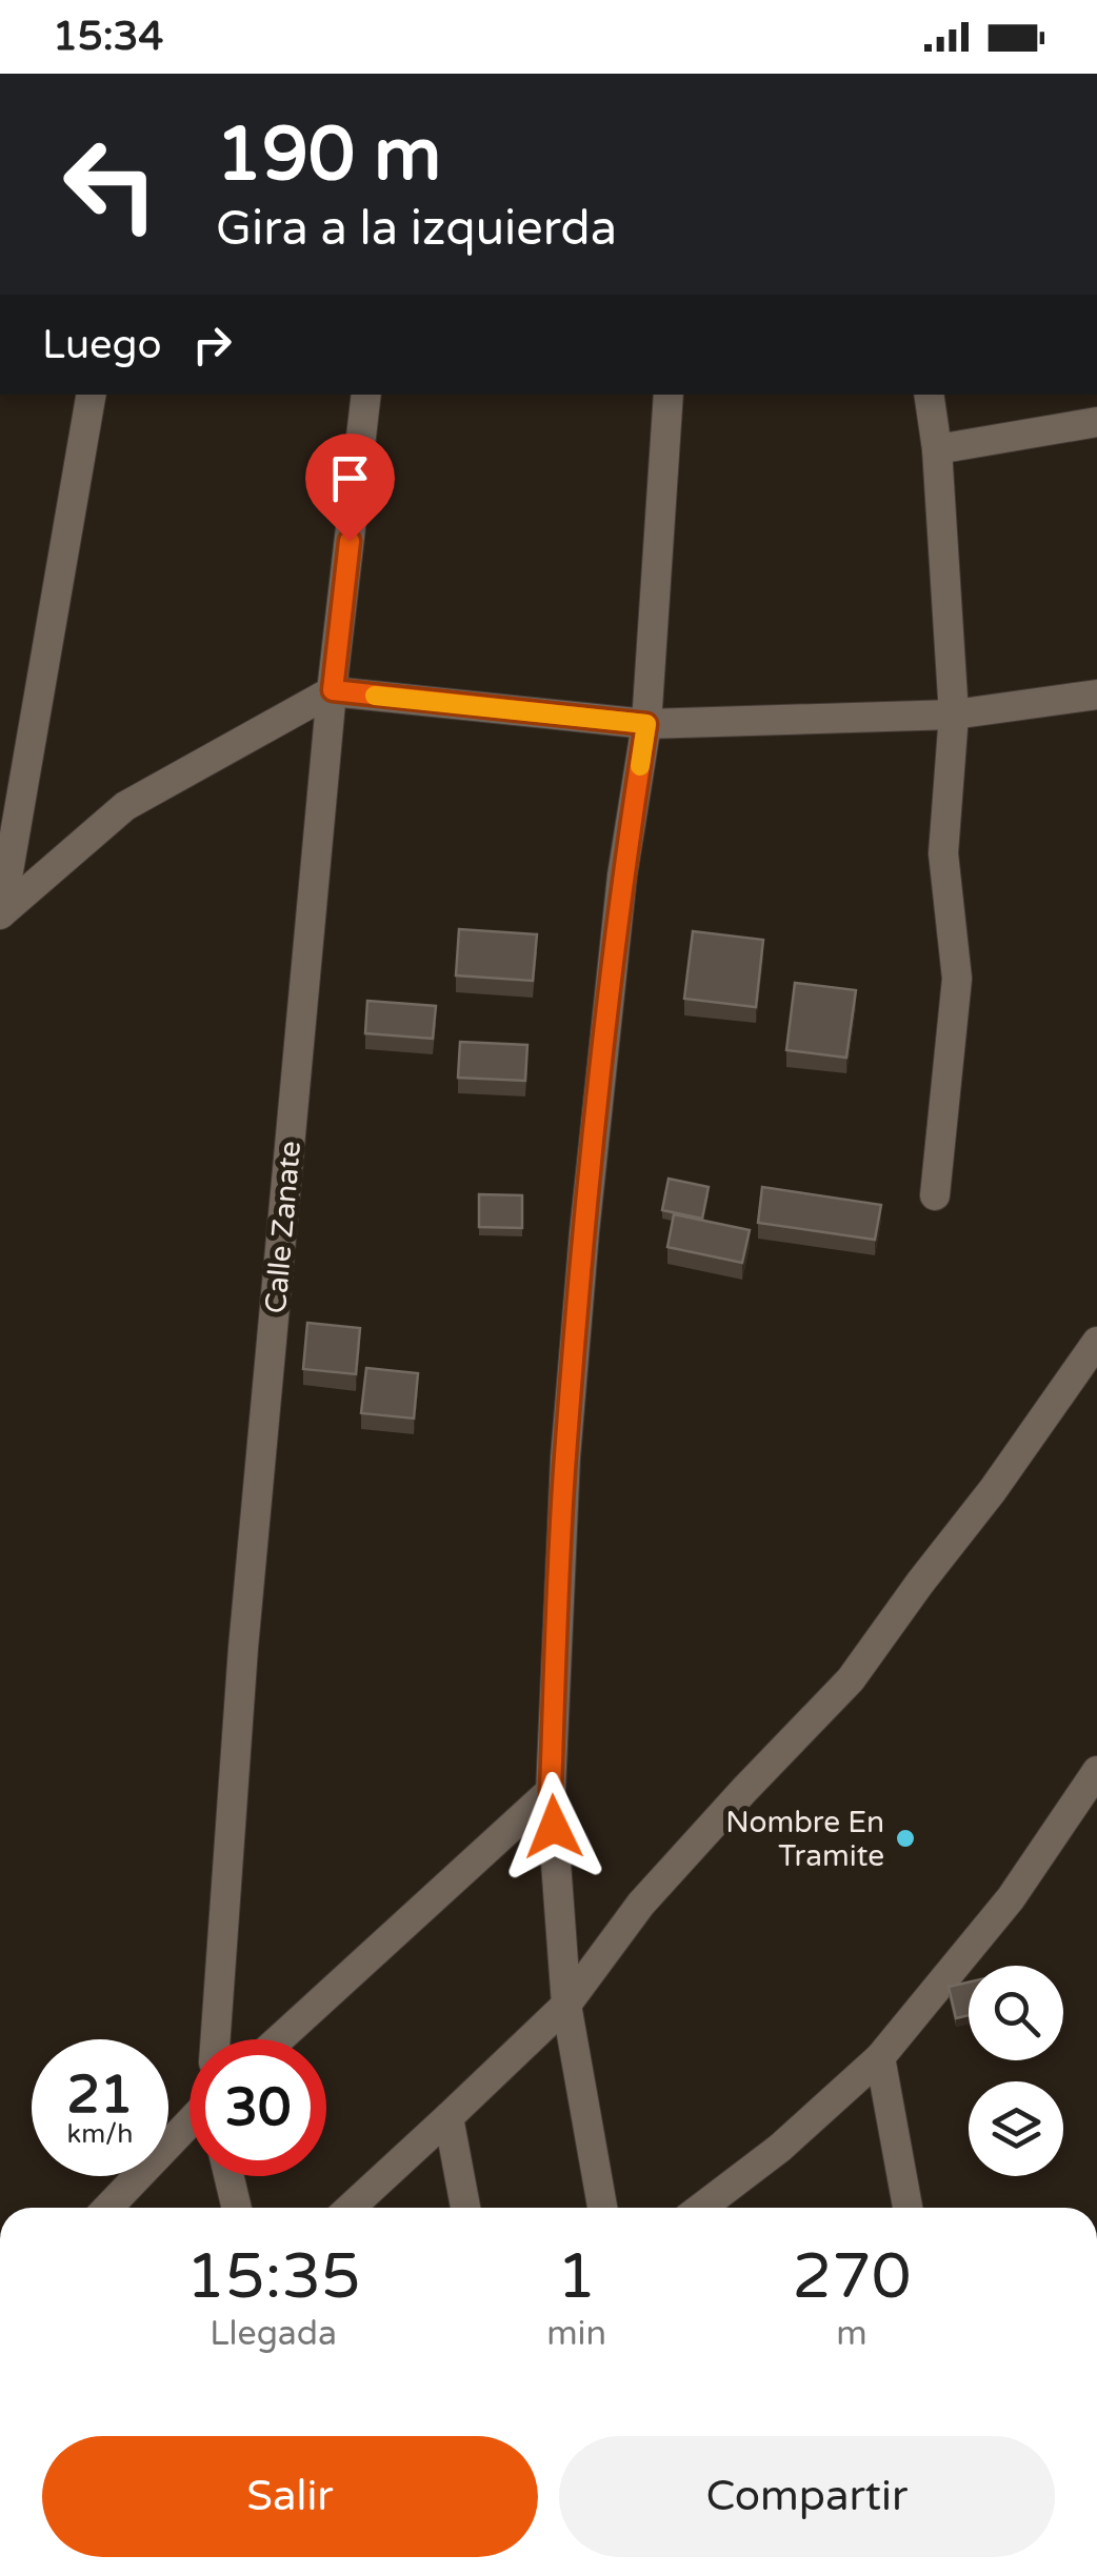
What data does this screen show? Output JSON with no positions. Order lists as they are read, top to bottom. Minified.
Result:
{"streets":{"street":["Calle Zanate"]},"places":["Nombre En Tramite"],"page":{"status":"15:34","turn":["190 m","Gira a la izquierda"],"then":"Luego","speed":"21 km/h","limit":"30","eta":["15:35","Llegada","1","min","270","m"],"buttons":["Salir","Compartir"]}}
